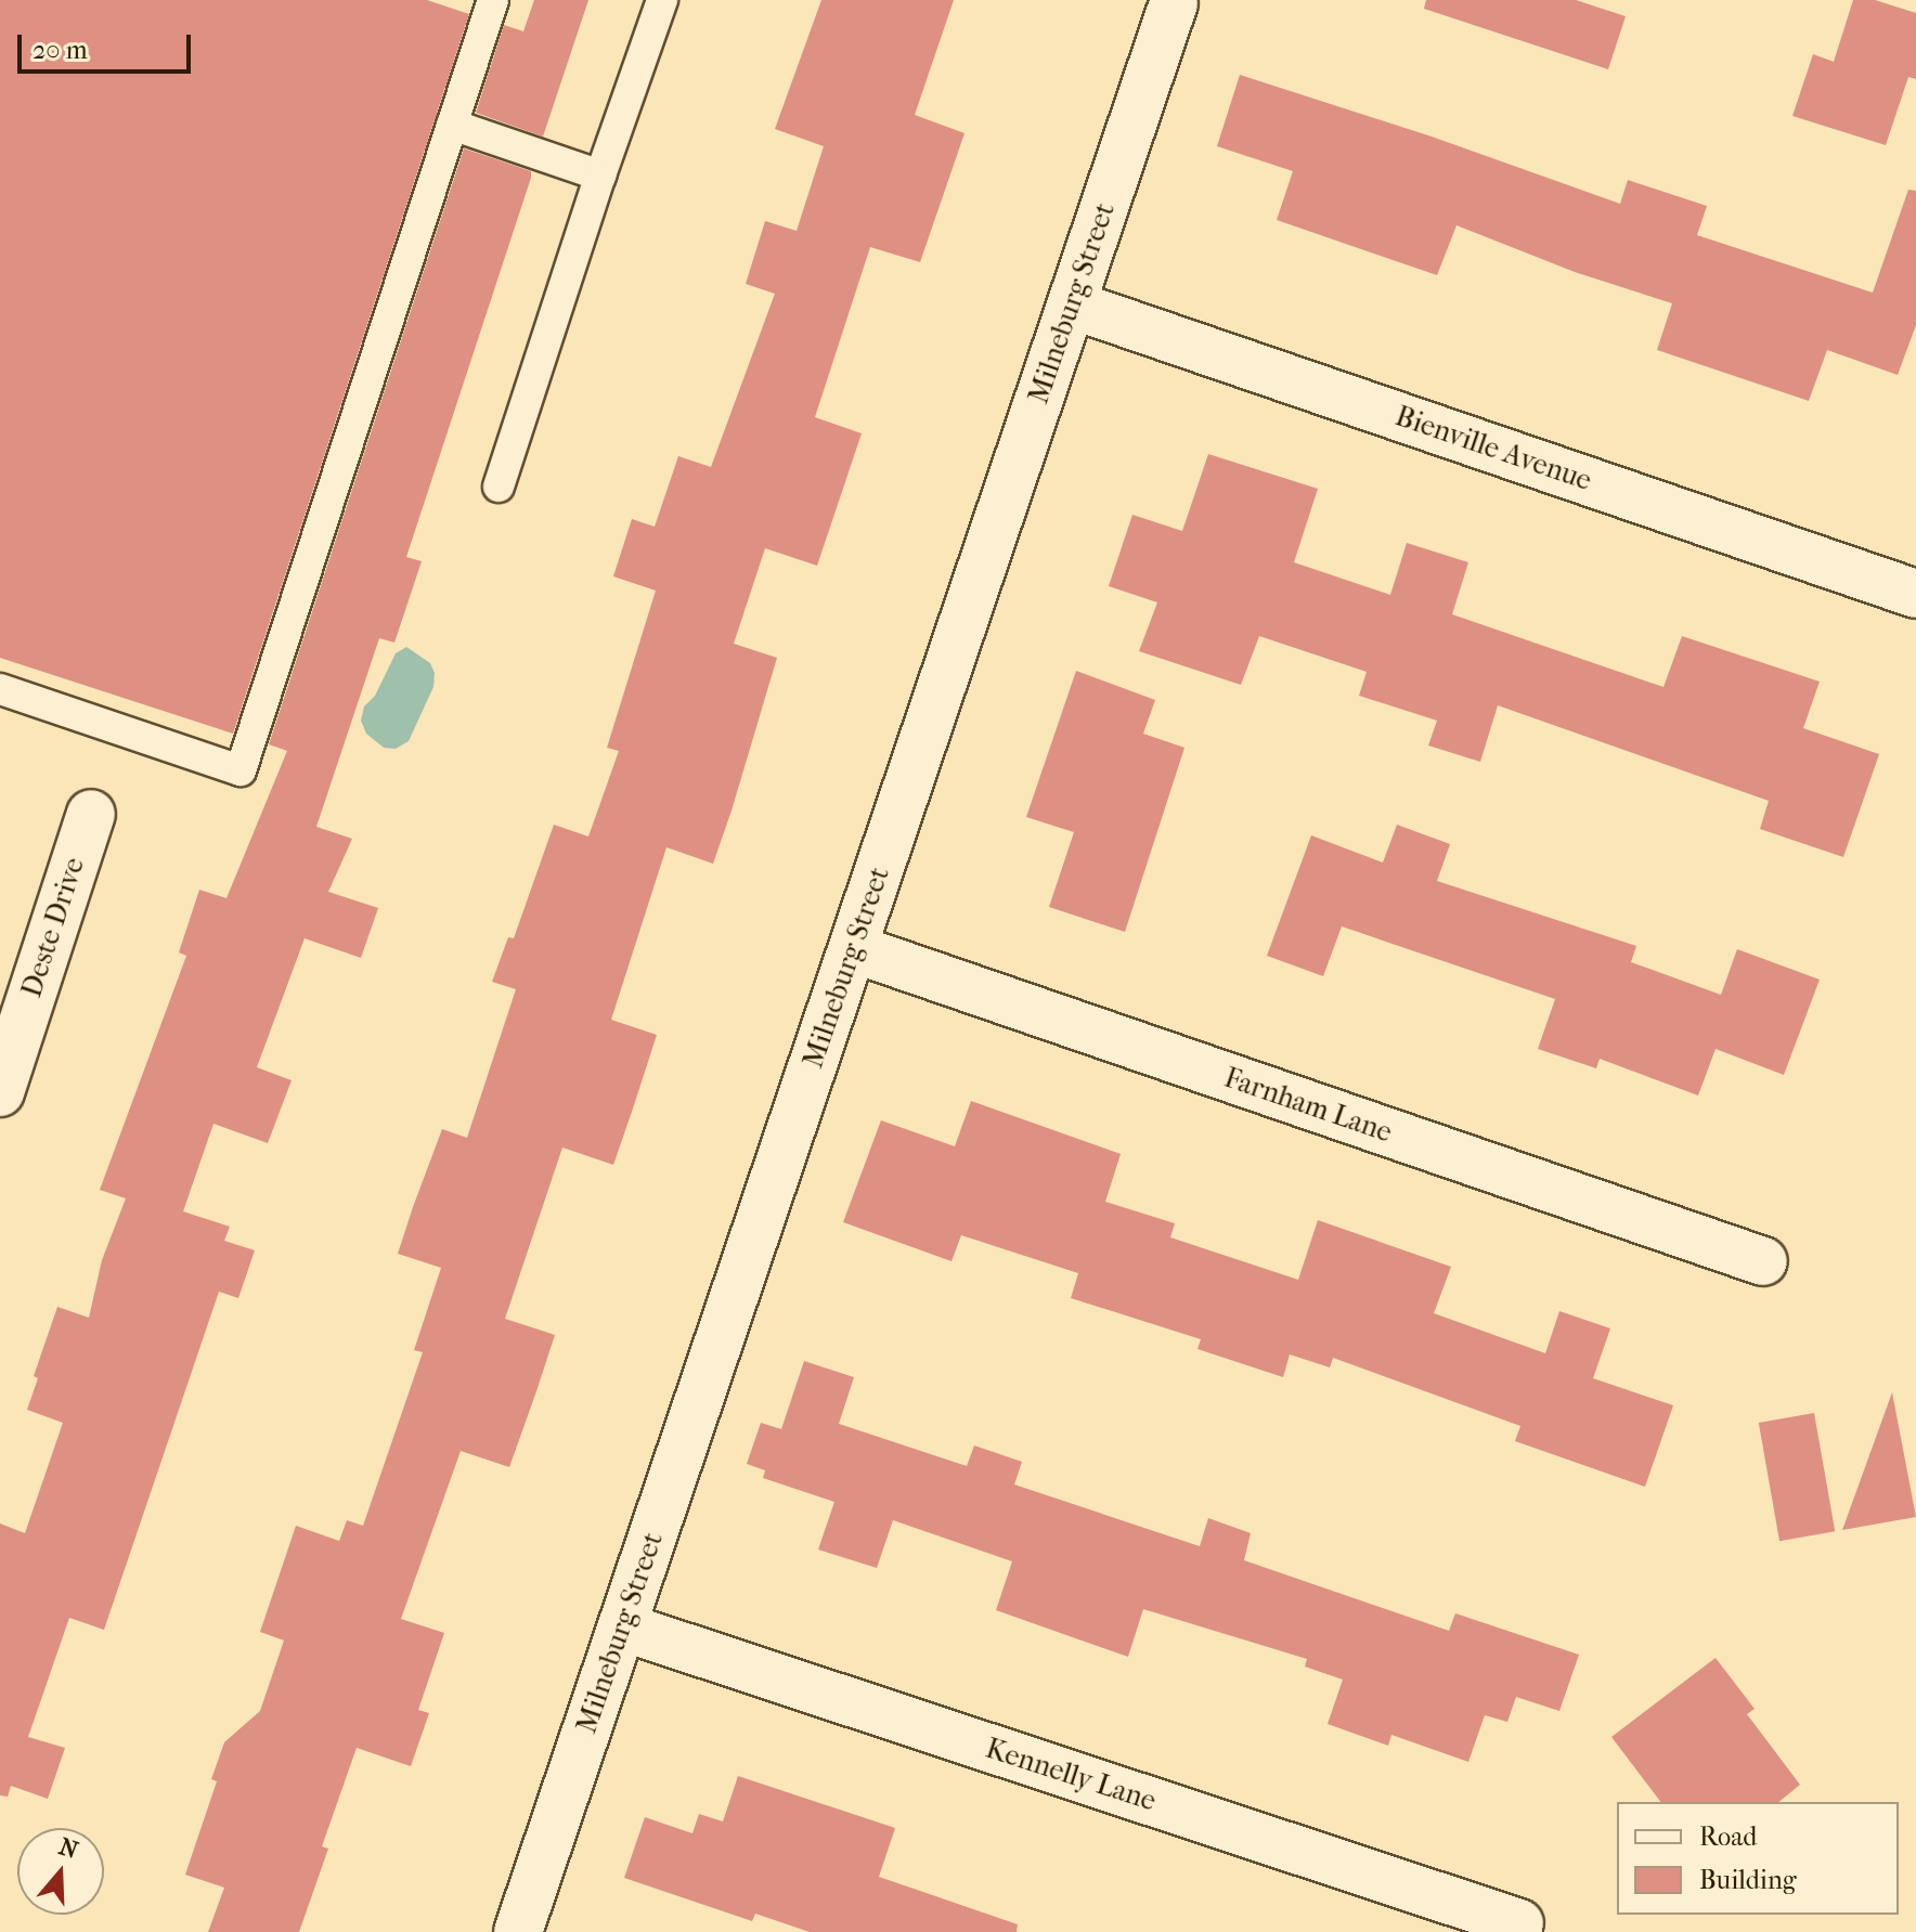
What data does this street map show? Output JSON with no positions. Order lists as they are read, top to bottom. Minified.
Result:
{"streets":{"street":["Milneburg Street","Bienville Avenue","Deste Drive","Farnham Lane","Kennelly Lane"]},"crossings":[["Milneburg Street","Bienville Avenue"],["Milneburg Street","Farnham Lane"],["Milneburg Street","Kennelly Lane"]],"legend":["Road","Building"],"scale_bar":"20 m","north":"top"}
